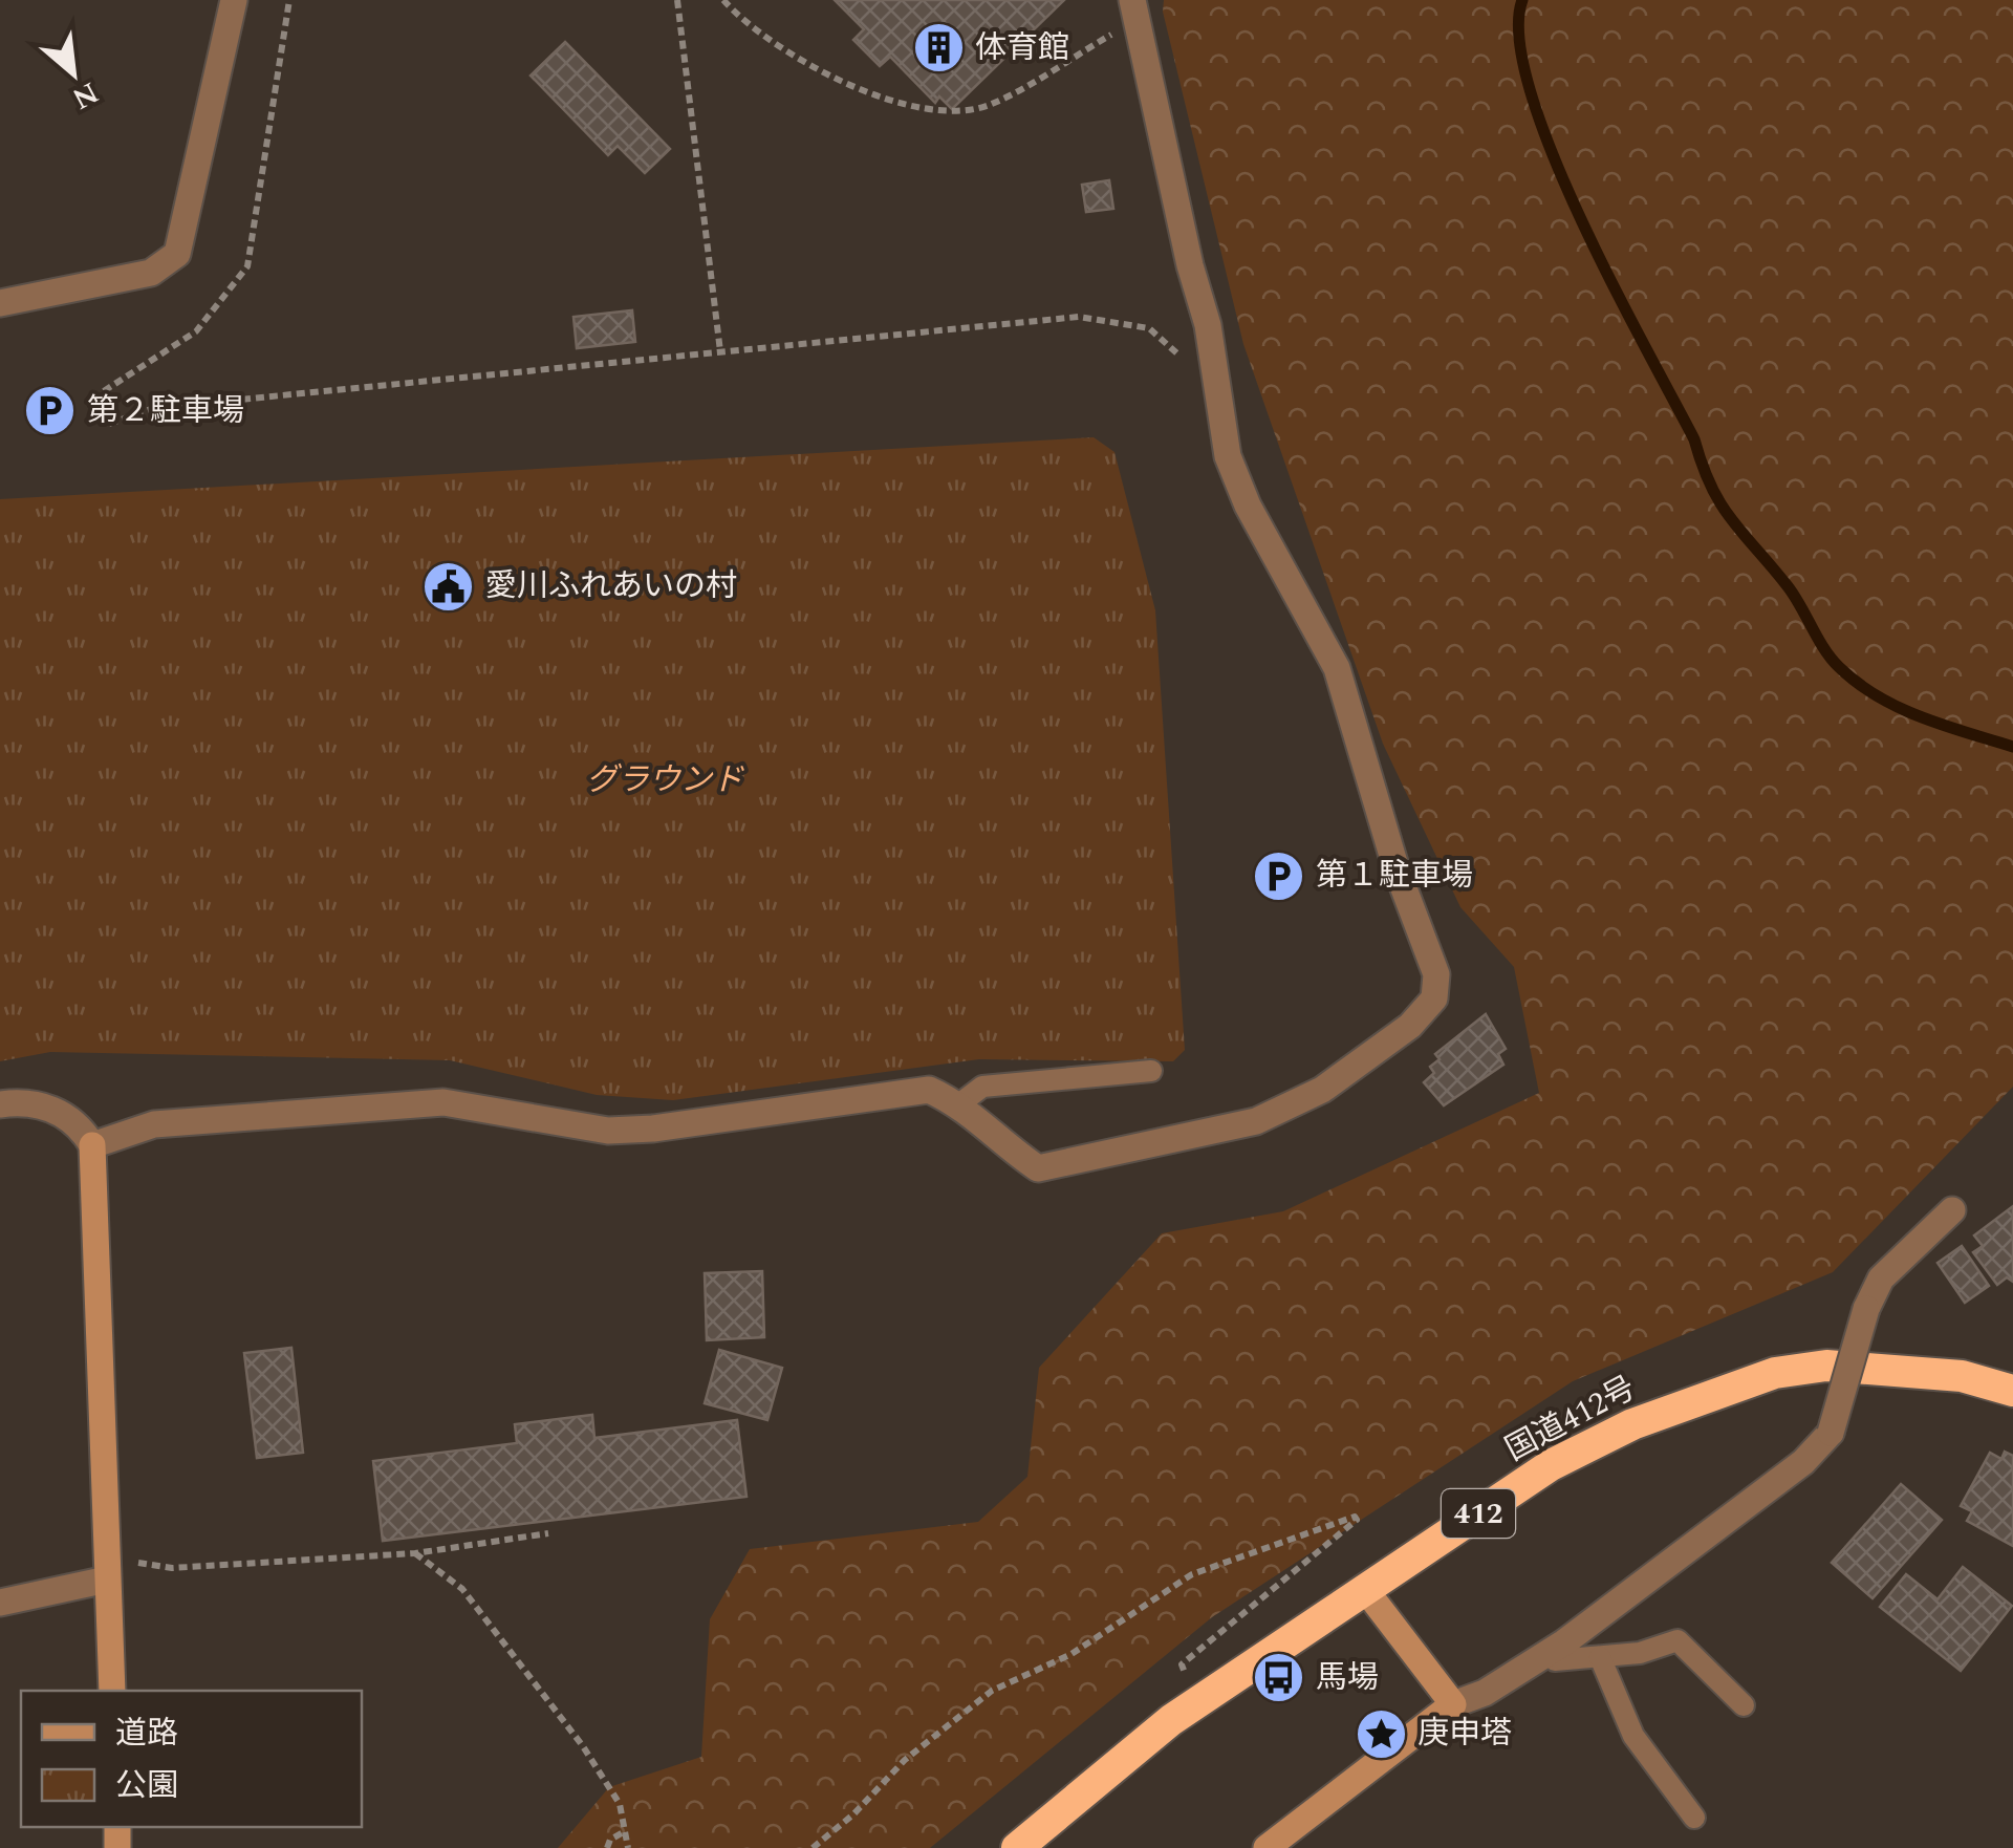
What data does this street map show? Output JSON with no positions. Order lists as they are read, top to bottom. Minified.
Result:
{"streets":{"highway":["国道412号","412"]},"parks":["グラウンド"],"places":{"building":["体育館"],"parking":["第２駐車場","第１駐車場"],"public building":["愛川ふれあいの村"],"bus stop":["馬場"],"place":["庚申塔"]},"legend":["道路","公園"],"north":"bottom right"}
